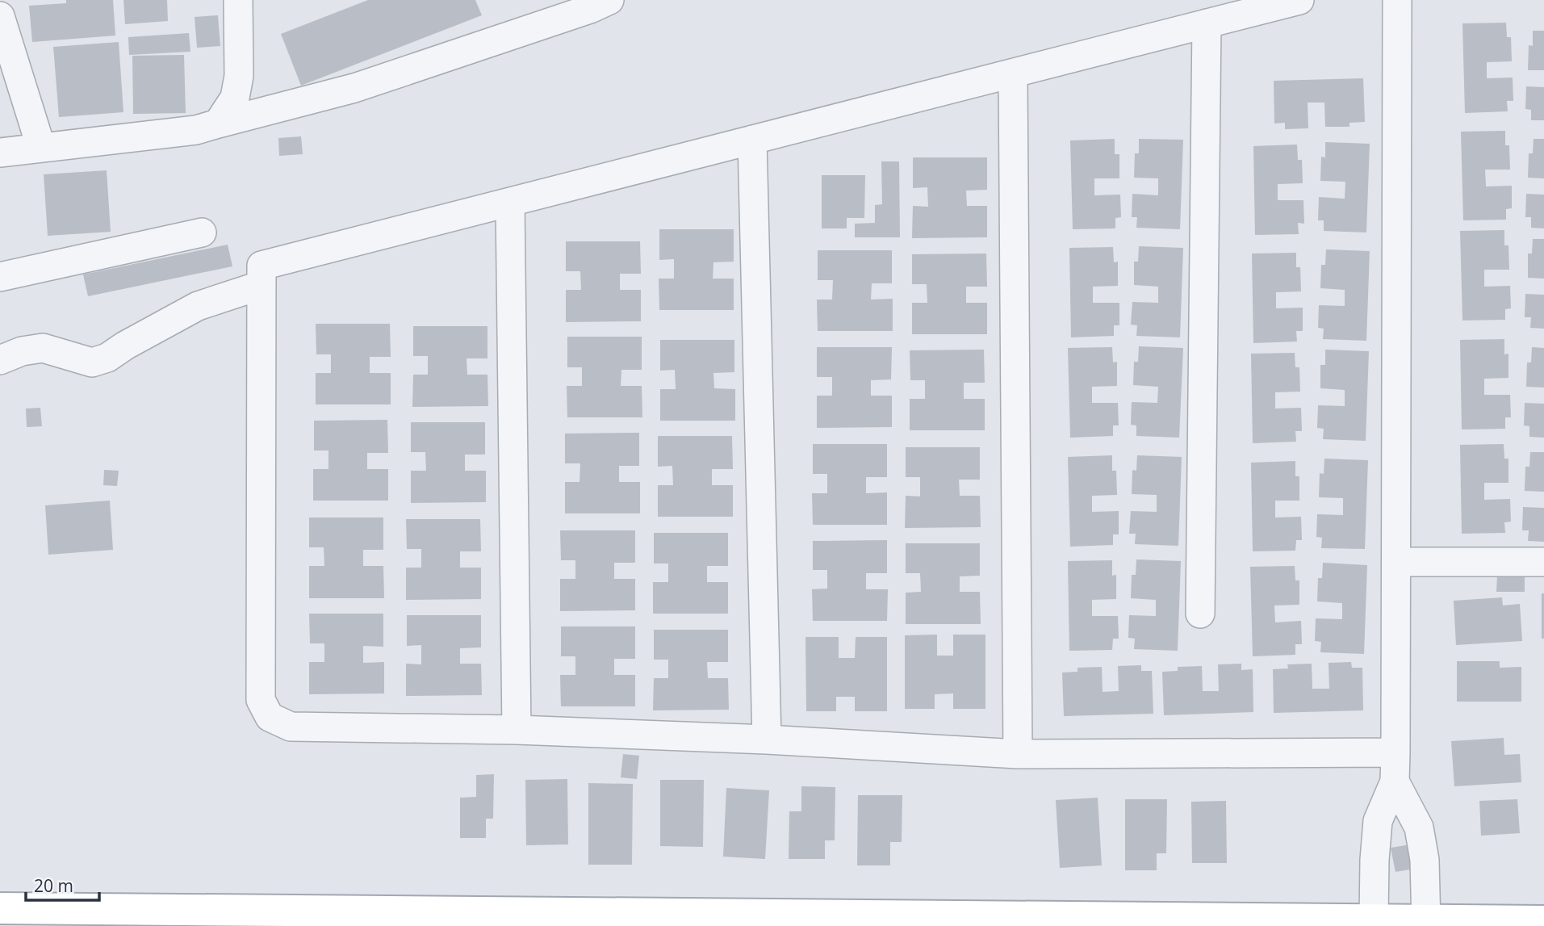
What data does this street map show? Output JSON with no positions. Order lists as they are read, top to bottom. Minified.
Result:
{"scale_bar":"20 m"}
